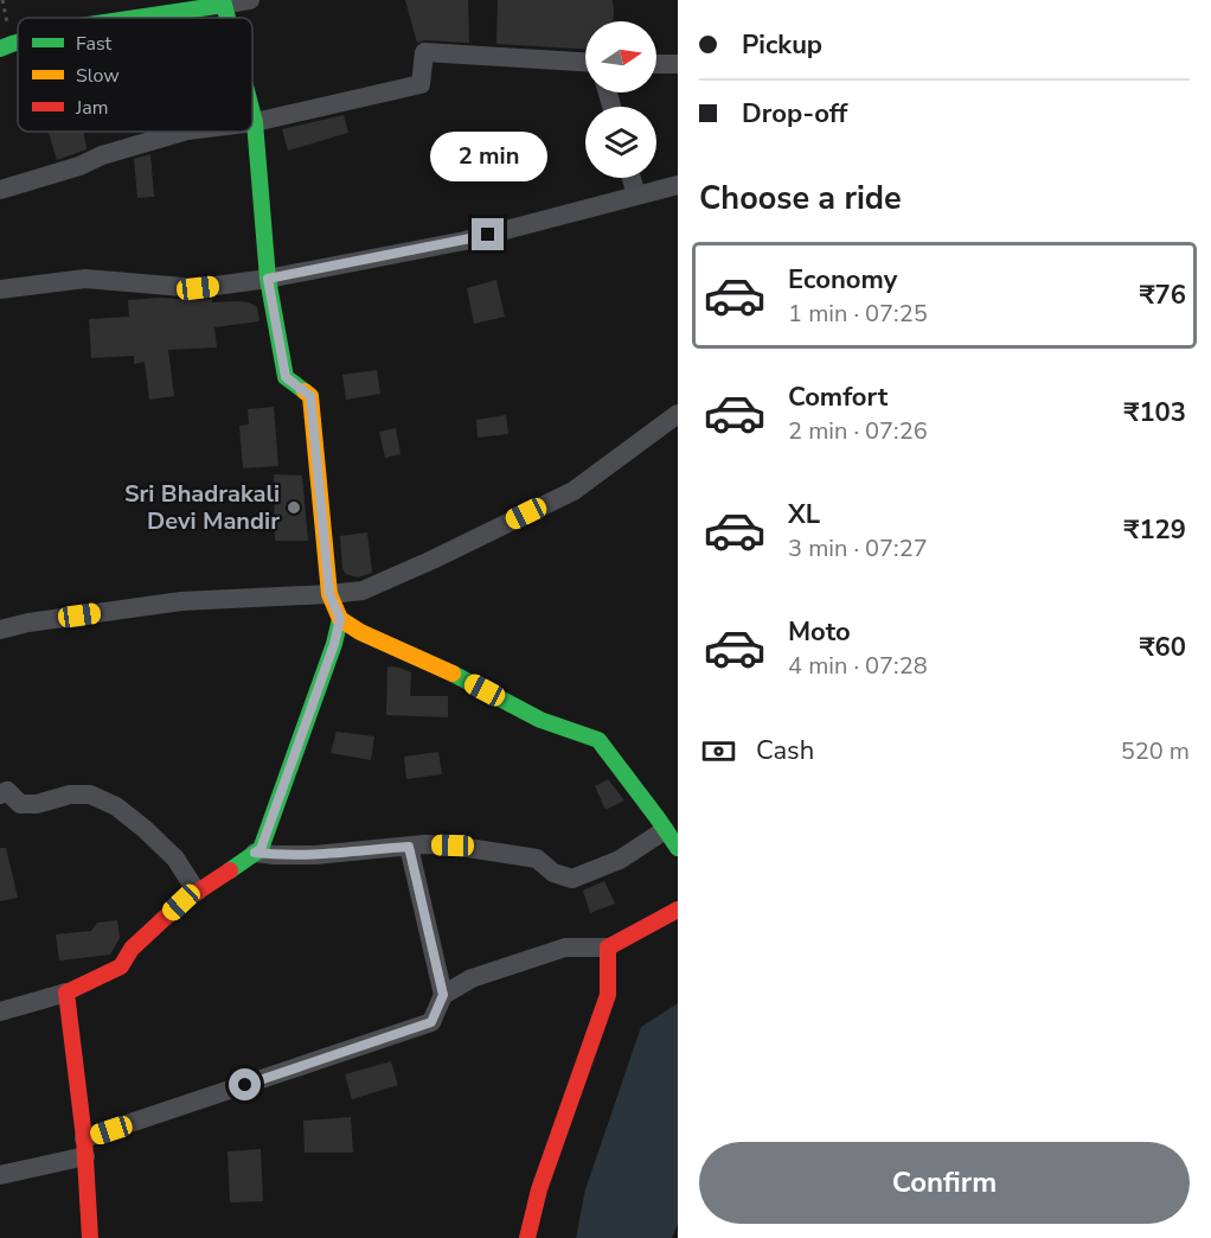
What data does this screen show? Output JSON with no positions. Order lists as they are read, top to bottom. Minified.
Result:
{"places":["Sri Bhadrakali Devi Mandir"],"legend":["Fast","Slow","Jam"],"north":"right","page":{"banner":["Pickup","Drop-off"],"bubble":"2 min","heading":"Choose a ride","list":[{"name":"Economy","note":"1 min · 07:25","value":"₹76"},{"name":"Comfort","note":"2 min · 07:26","value":"₹103"},{"name":"XL","note":"3 min · 07:27","value":"₹129"},{"name":"Moto","note":"4 min · 07:28","value":"₹60"}],"pay":["Cash","520 m"],"buttons":"Confirm"}}
